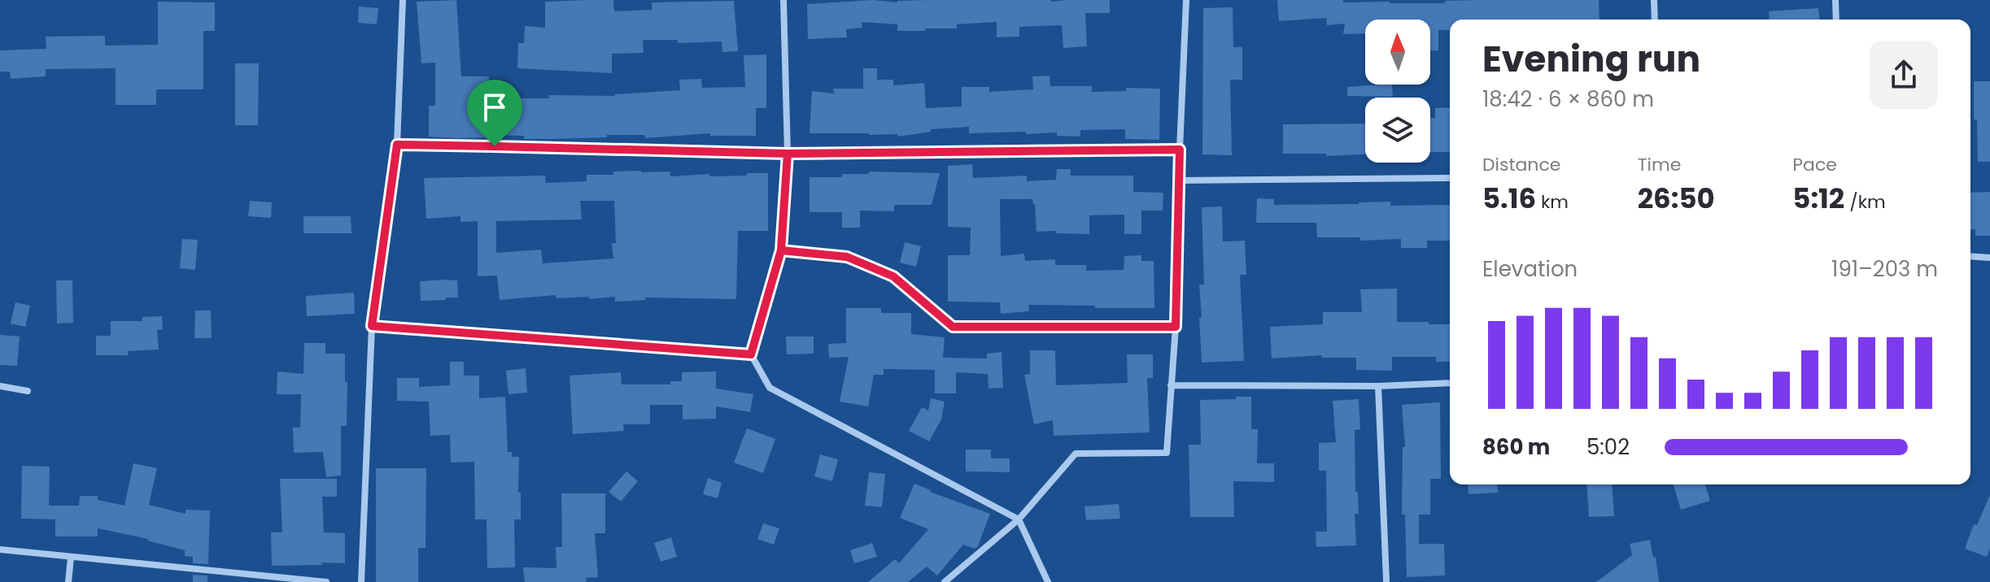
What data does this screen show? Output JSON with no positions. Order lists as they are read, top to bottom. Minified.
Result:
{"north":"top","page":{"heading":["Evening run","18:42 · 6 × 860 m"],"stats":[["Distance","5.16 km"],["Time","26:50"],["Pace","5:12 /km"]],"chart":["Elevation","191–203 m"],"list":[{"name":"860 m","note":"5:02"}]}}
